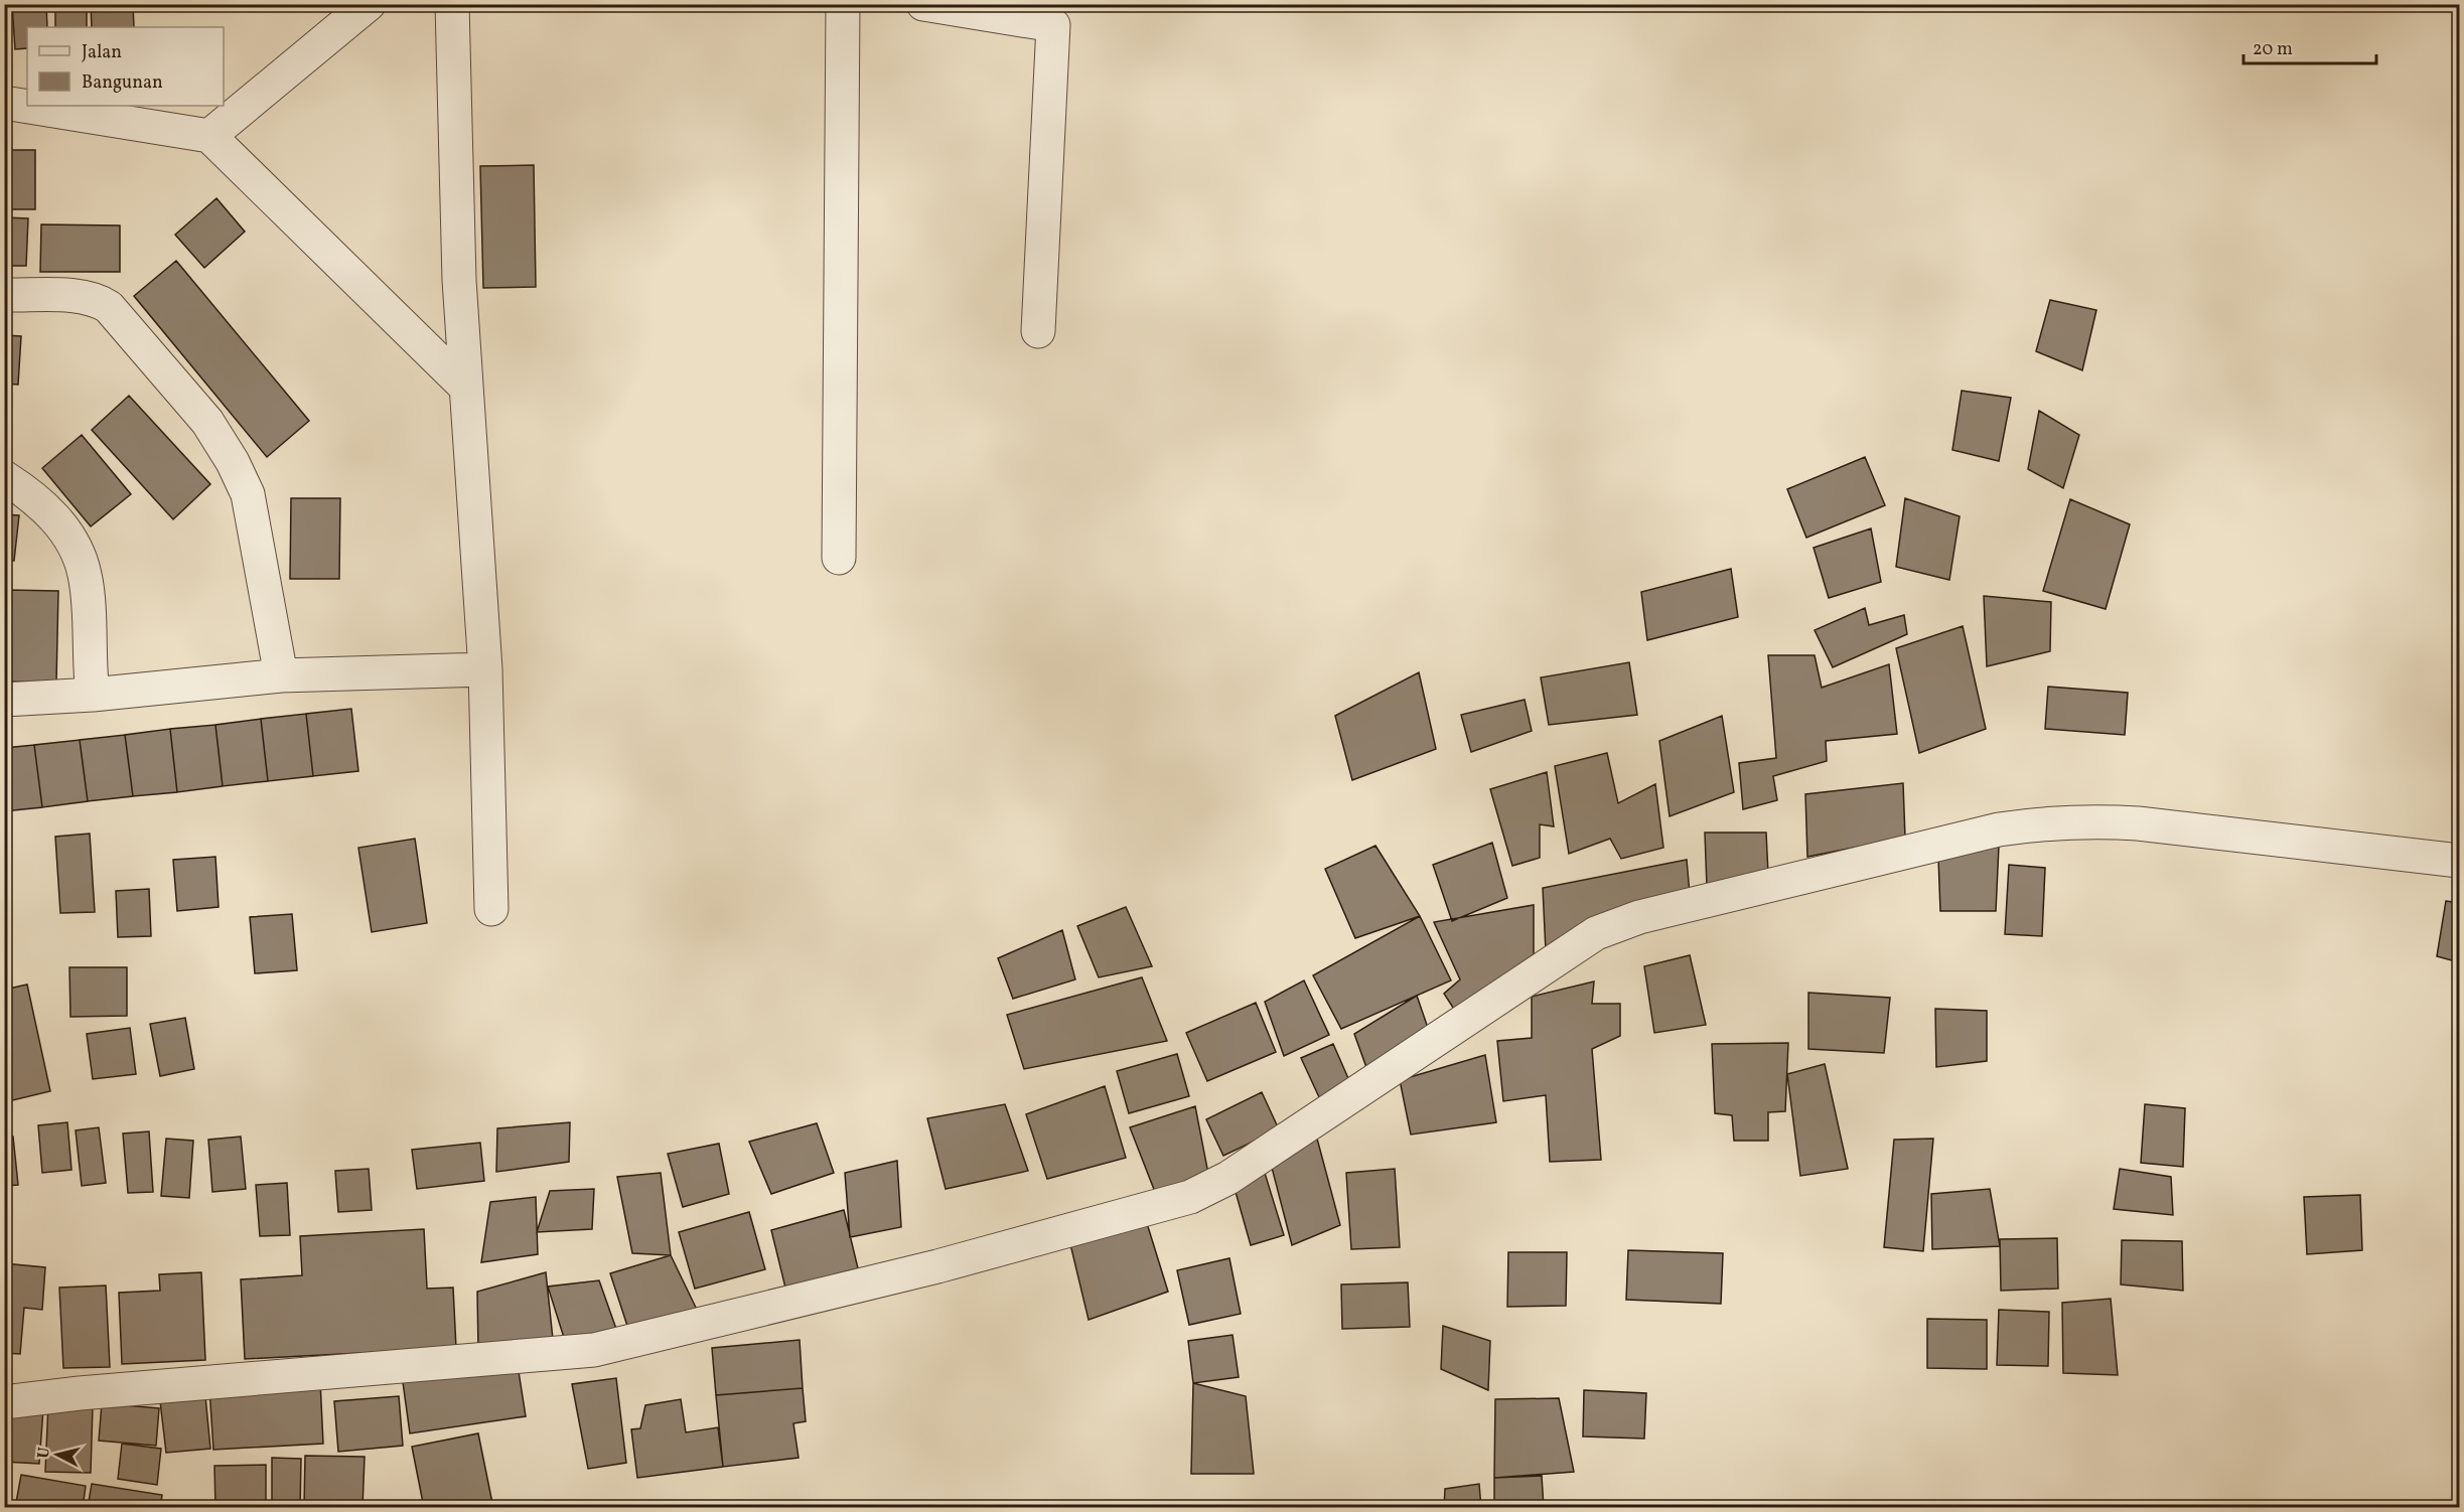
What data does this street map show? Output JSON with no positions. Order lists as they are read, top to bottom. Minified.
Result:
{"legend":["Jalan","Bangunan"],"scale_bar":"20 m","north":"left"}
